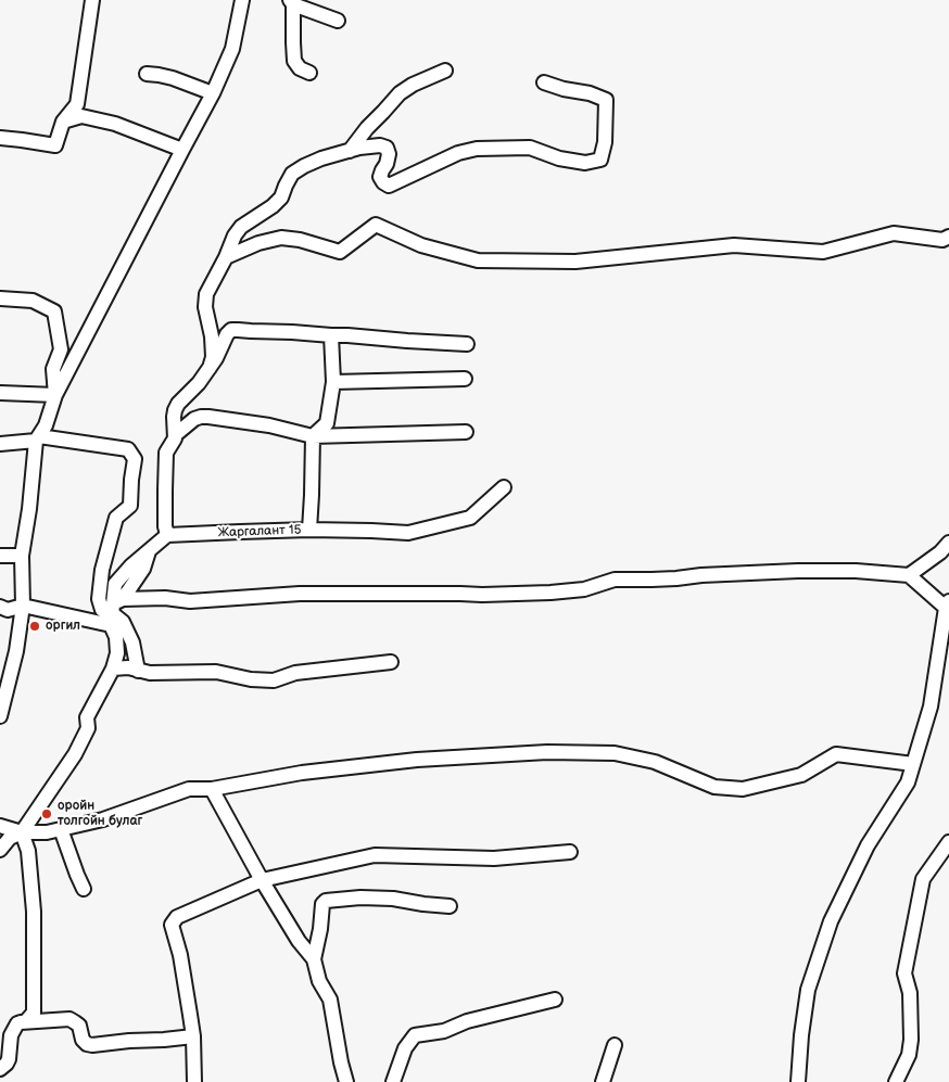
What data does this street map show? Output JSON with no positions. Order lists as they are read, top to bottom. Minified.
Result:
{"streets":{"street":["Жаргалант 15"]},"places":["оргил","оройн толгойн булаг"]}
